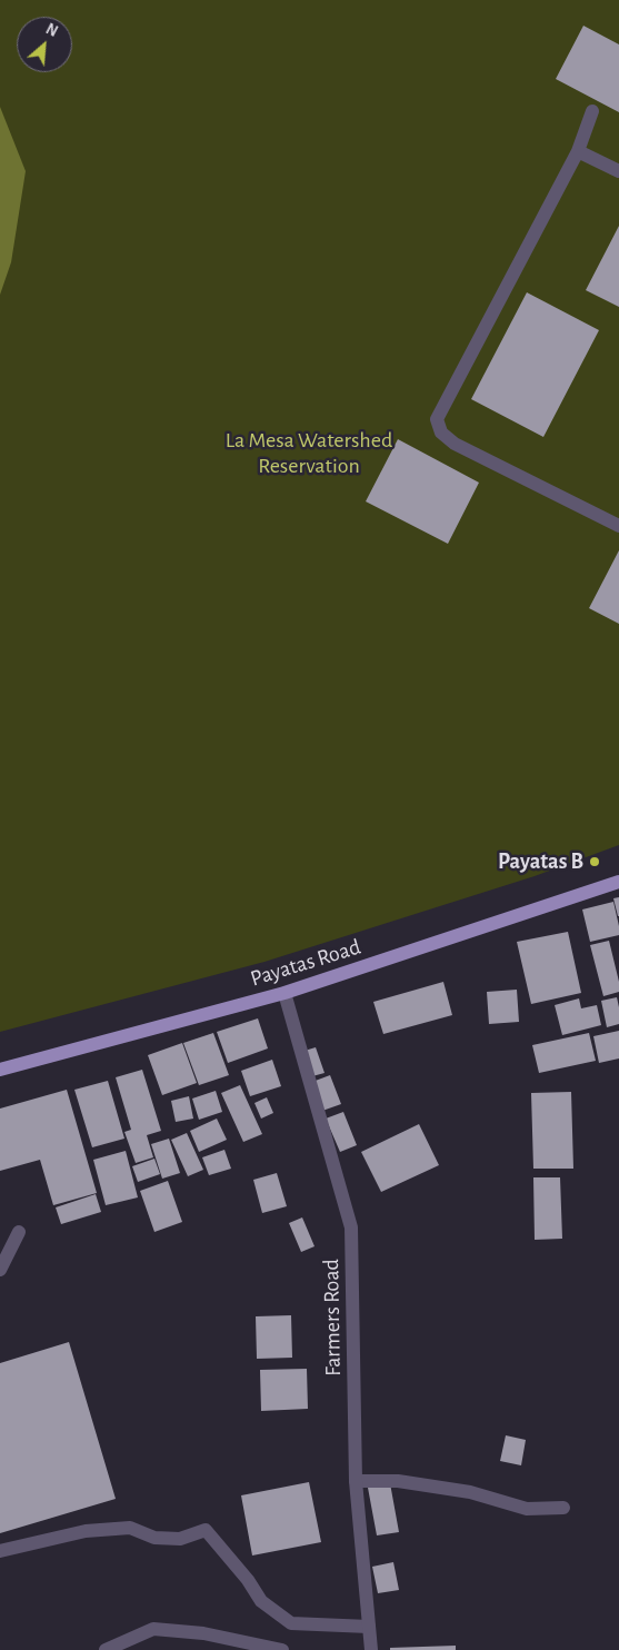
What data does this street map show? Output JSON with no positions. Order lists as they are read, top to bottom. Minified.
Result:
{"streets":{"main road":["Payatas Road"],"street":["Farmers Road"]},"crossings":[["Payatas Road","Farmers Road"]],"parks":["La Mesa Watershed Reservation"],"places":["Payatas B"],"north":"top right"}
